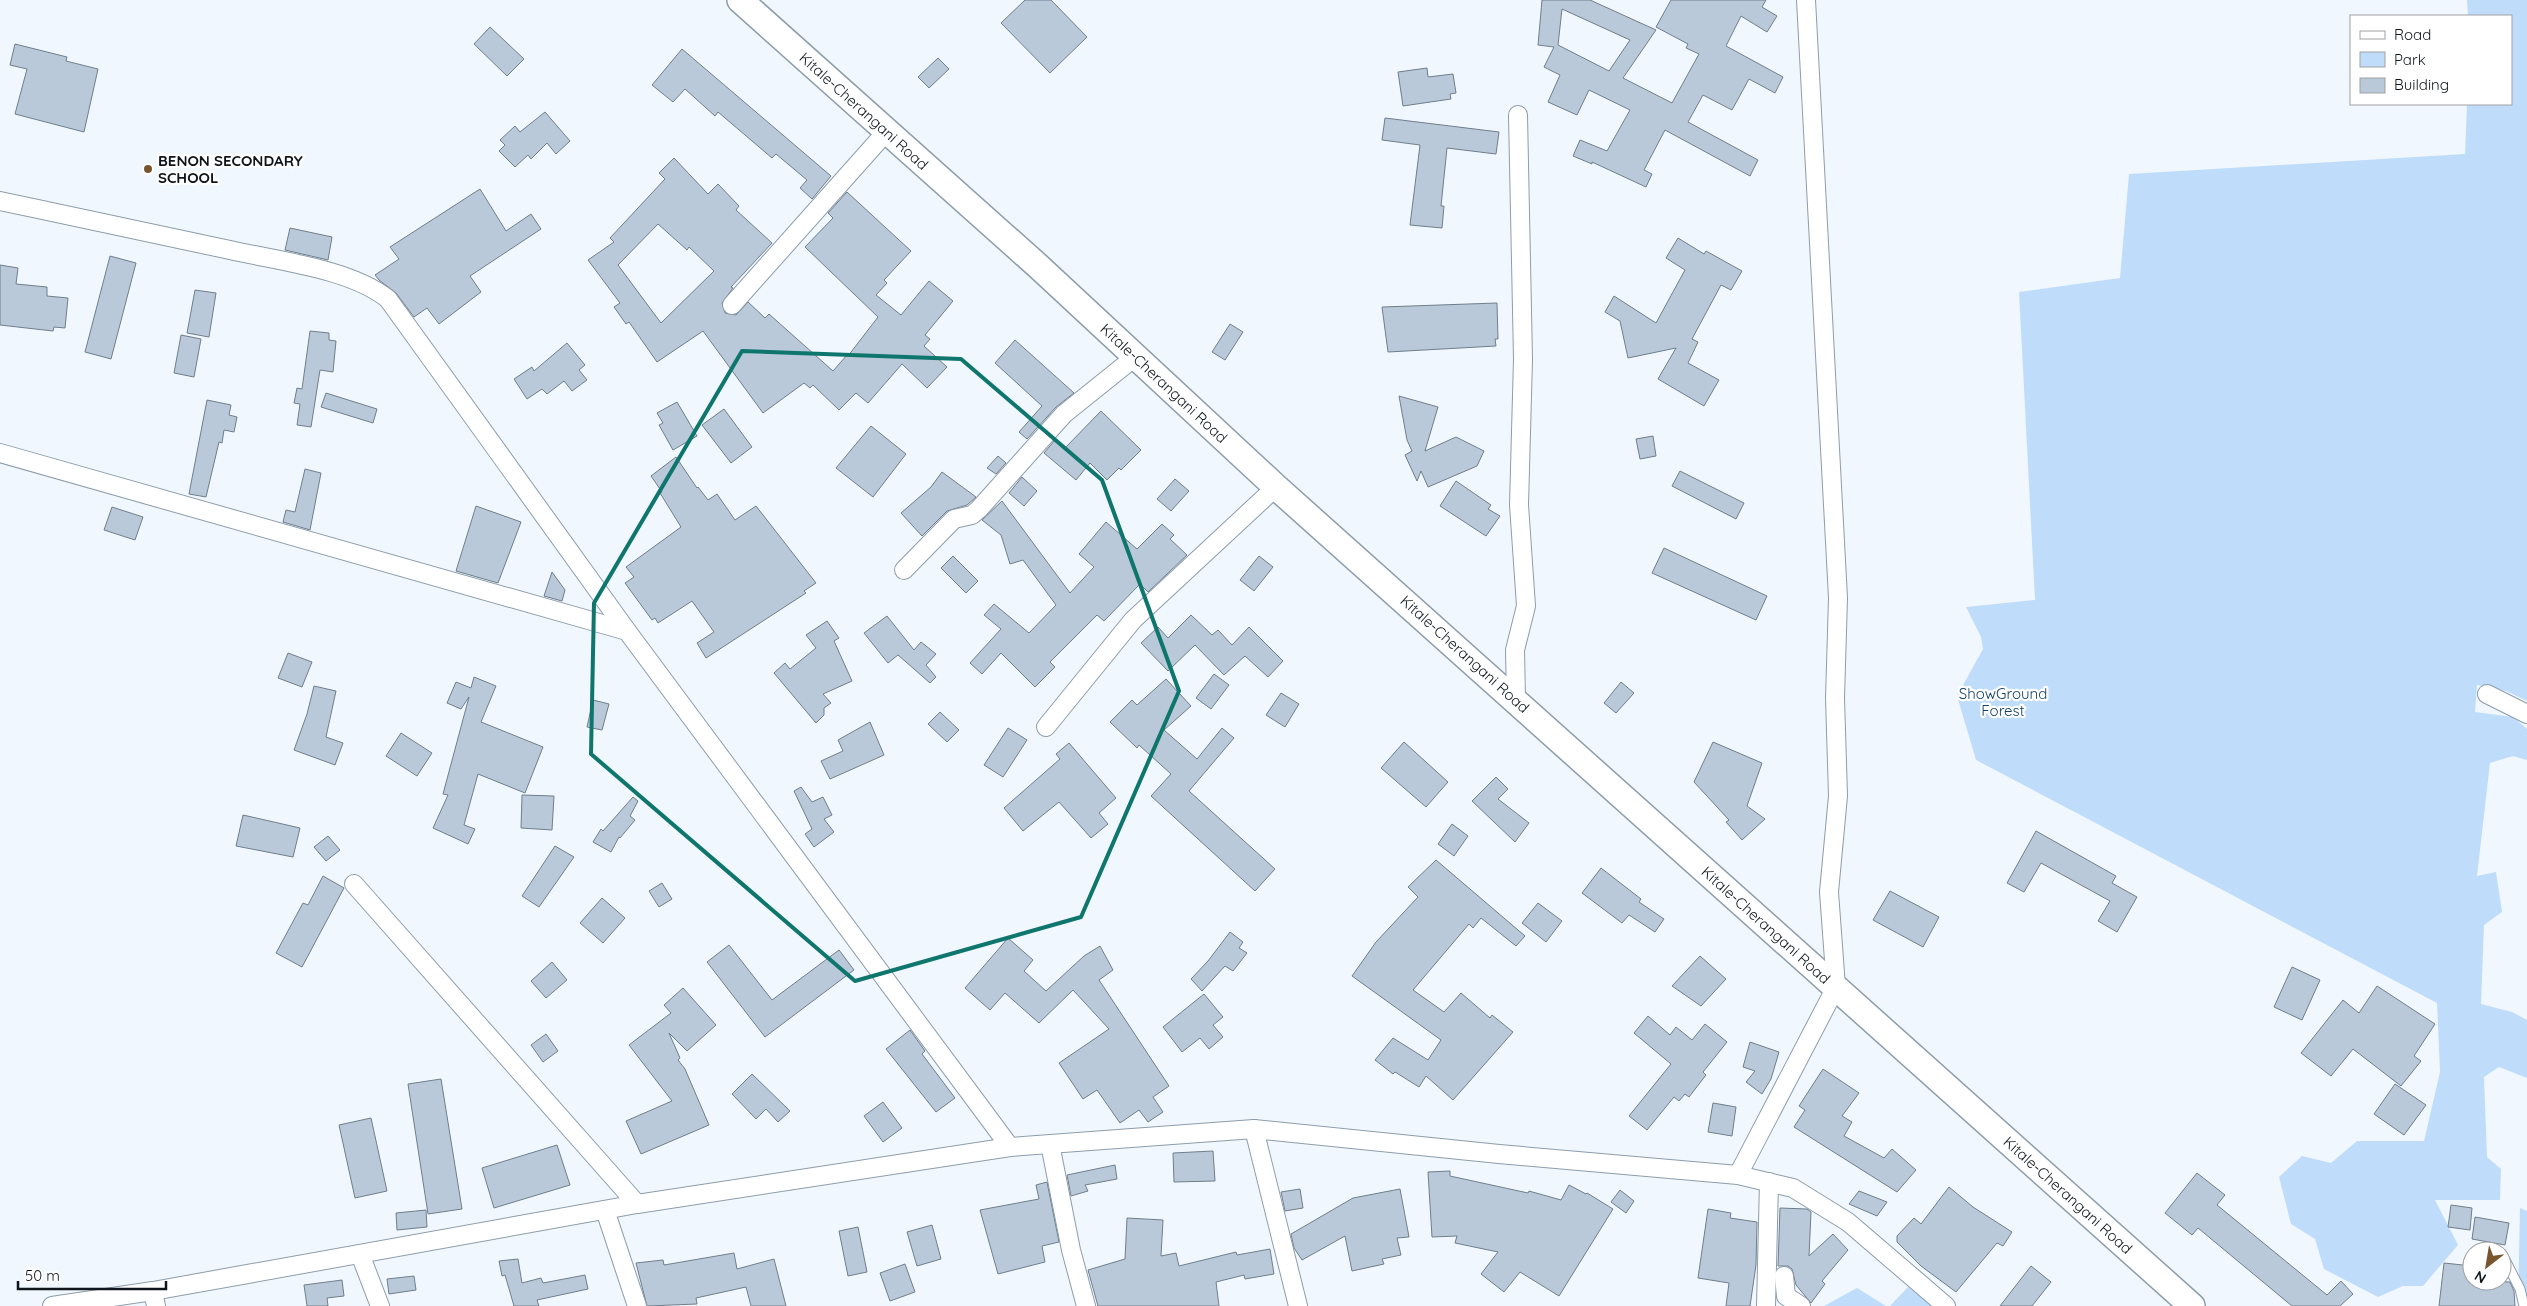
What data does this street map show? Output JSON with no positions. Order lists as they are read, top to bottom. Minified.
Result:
{"streets":{"main road":["Kitale-Cherangani Road"]},"parks":["ShowGround Forest"],"places":["BENON SECONDARY SCHOOL"],"legend":["Road","Park","Building"],"scale_bar":"50 m","north":"bottom left"}
